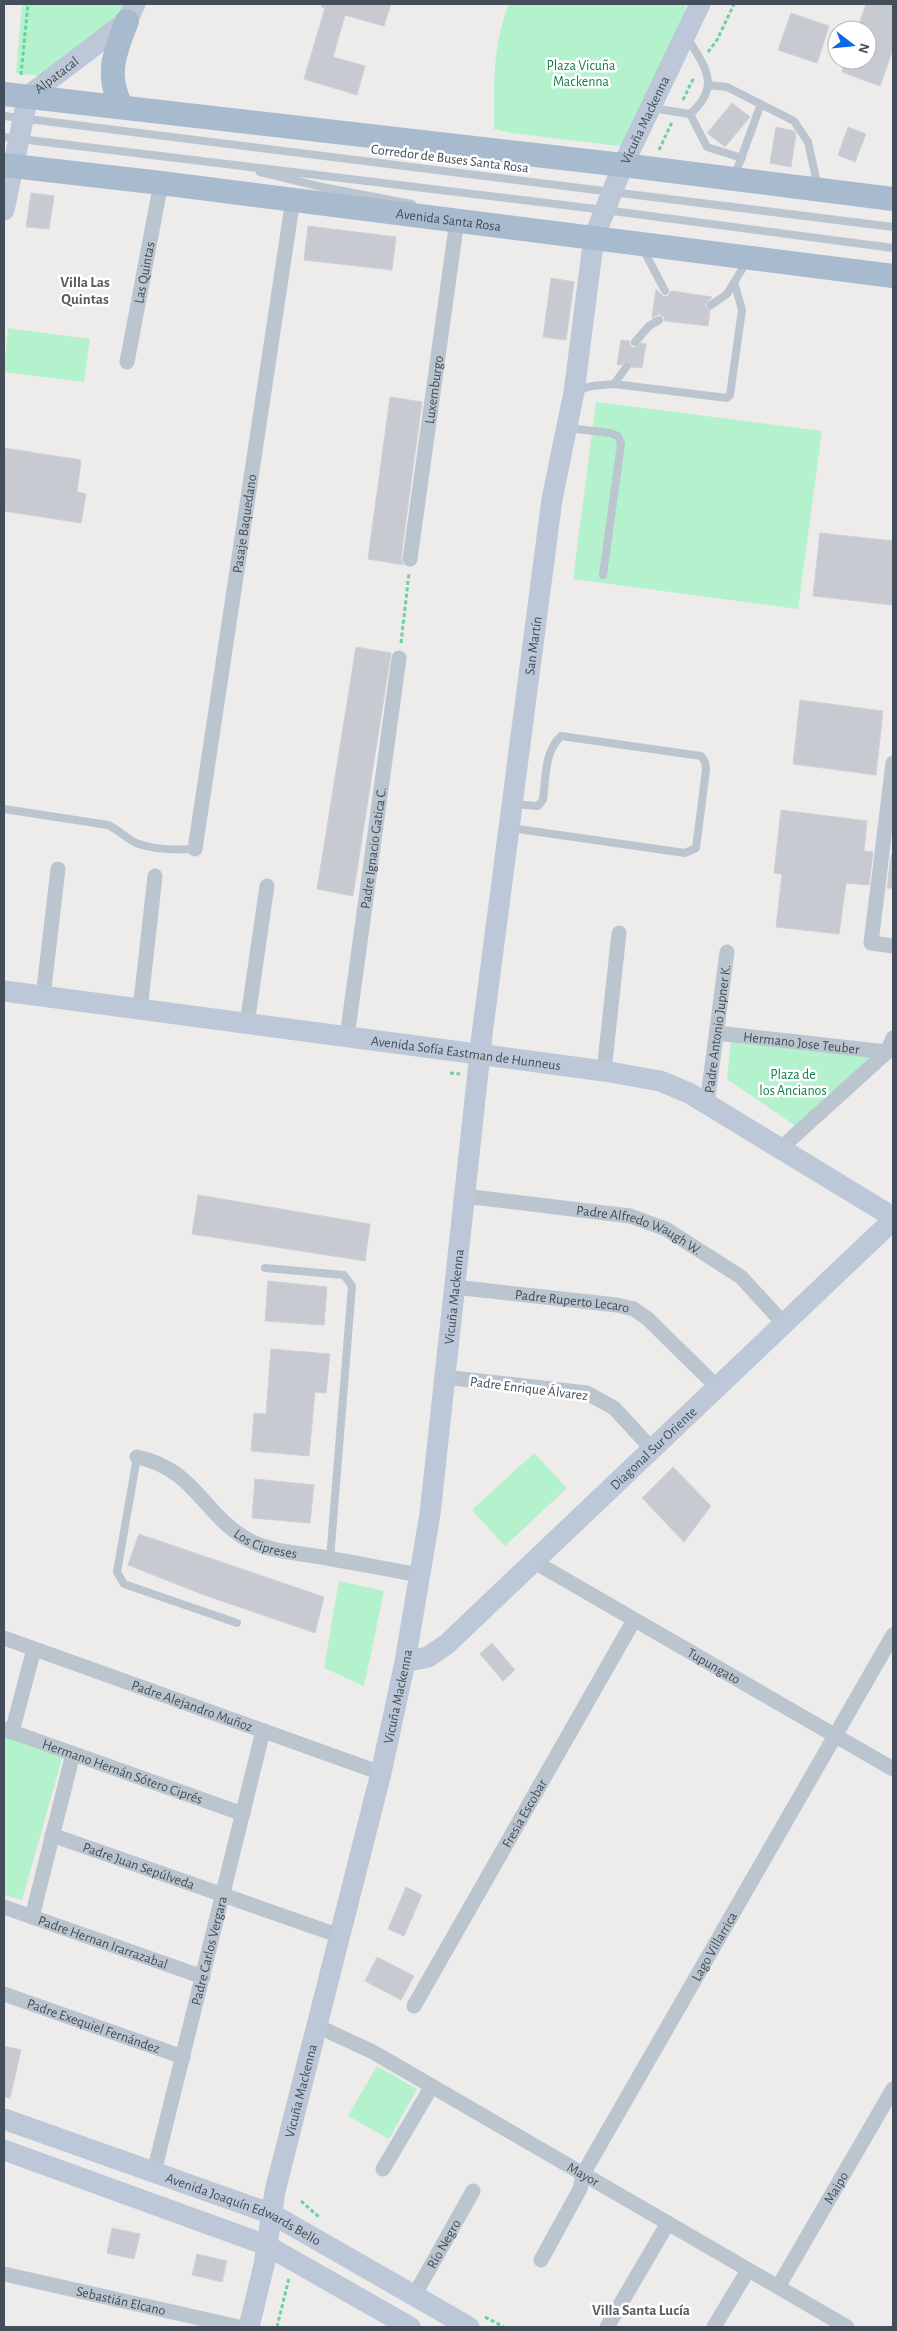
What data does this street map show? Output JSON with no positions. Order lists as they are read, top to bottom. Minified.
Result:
{"streets":{"main road":["Avenida Santa Rosa"],"street":["Alpatacal","Vicuña Mackenna","Las Quintas","Luxemburgo","Pasaje Baquedano","San Martín","Padre Ignacio Gatica C.","Padre Antonio Jupner K.","Hermano Jose Teuber","Avenida Sofía Eastman de Hunneus","Padre Alfredo Waugh W.","Padre Ruperto Lecaro","Padre Enrique Álvarez","Diagonal Sur Oriente","Los Cipreses","Tupungato","Padre Alejandro Muñoz","Hermano Hernán Sótero Ciprés","Fresia Escobar","Padre Juan Sepúlveda","Padre Hernan Irarrazabal","Lago Villarrica","Padre Carlos Vergara","Padre Exequiel Fernández","Mayor","Maipo","Avenida Joaquín Edwards Bello","Río Negro","Sebastián Elcano"],"lane":["Corredor de Buses Santa Rosa"]},"crossings":[["Alpatacal","Corredor de Buses Santa Rosa"],["Vicuña Mackenna","Corredor de Buses Santa Rosa"],["Vicuña Mackenna","Avenida Santa Rosa"],["Vicuña Mackenna","San Martín"],["Vicuña Mackenna","Avenida Sofía Eastman de Hunneus"],["Vicuña Mackenna","Padre Alfredo Waugh W."],["Vicuña Mackenna","Padre Ruperto Lecaro"],["Vicuña Mackenna","Padre Enrique Álvarez"],["Vicuña Mackenna","Diagonal Sur Oriente"],["Vicuña Mackenna","Los Cipreses"],["Vicuña Mackenna","Padre Alejandro Muñoz"],["Vicuña Mackenna","Padre Juan Sepúlveda"],["Vicuña Mackenna","Mayor"],["Vicuña Mackenna","Avenida Joaquín Edwards Bello"],["Avenida Santa Rosa","Las Quintas"],["Avenida Santa Rosa","Luxemburgo"],["Avenida Santa Rosa","Pasaje Baquedano"],["Avenida Santa Rosa","San Martín"],["San Martín","Avenida Sofía Eastman de Hunneus"],["Padre Ignacio Gatica C.","Avenida Sofía Eastman de Hunneus"],["Padre Antonio Jupner K.","Hermano Jose Teuber"],["Padre Antonio Jupner K.","Avenida Sofía Eastman de Hunneus"],["Avenida Sofía Eastman de Hunneus","Diagonal Sur Oriente"],["Padre Alfredo Waugh W.","Diagonal Sur Oriente"],["Padre Ruperto Lecaro","Diagonal Sur Oriente"],["Padre Enrique Álvarez","Diagonal Sur Oriente"],["Diagonal Sur Oriente","Tupungato"],["Tupungato","Fresia Escobar"],["Tupungato","Lago Villarrica"],["Padre Alejandro Muñoz","Padre Carlos Vergara"],["Hermano Hernán Sótero Ciprés","Padre Carlos Vergara"],["Padre Juan Sepúlveda","Padre Carlos Vergara"],["Padre Hernan Irarrazabal","Padre Carlos Vergara"],["Lago Villarrica","Mayor"],["Padre Carlos Vergara","Padre Exequiel Fernández"],["Padre Carlos Vergara","Avenida Joaquín Edwards Bello"],["Mayor","Maipo"],["Avenida Joaquín Edwards Bello","Río Negro"]],"districts":["Villa Las Quintas","Villa Santa Lucía"],"parks":["Plaza Vicuña Mackenna","Plaza de los Ancianos"],"north":"right"}
